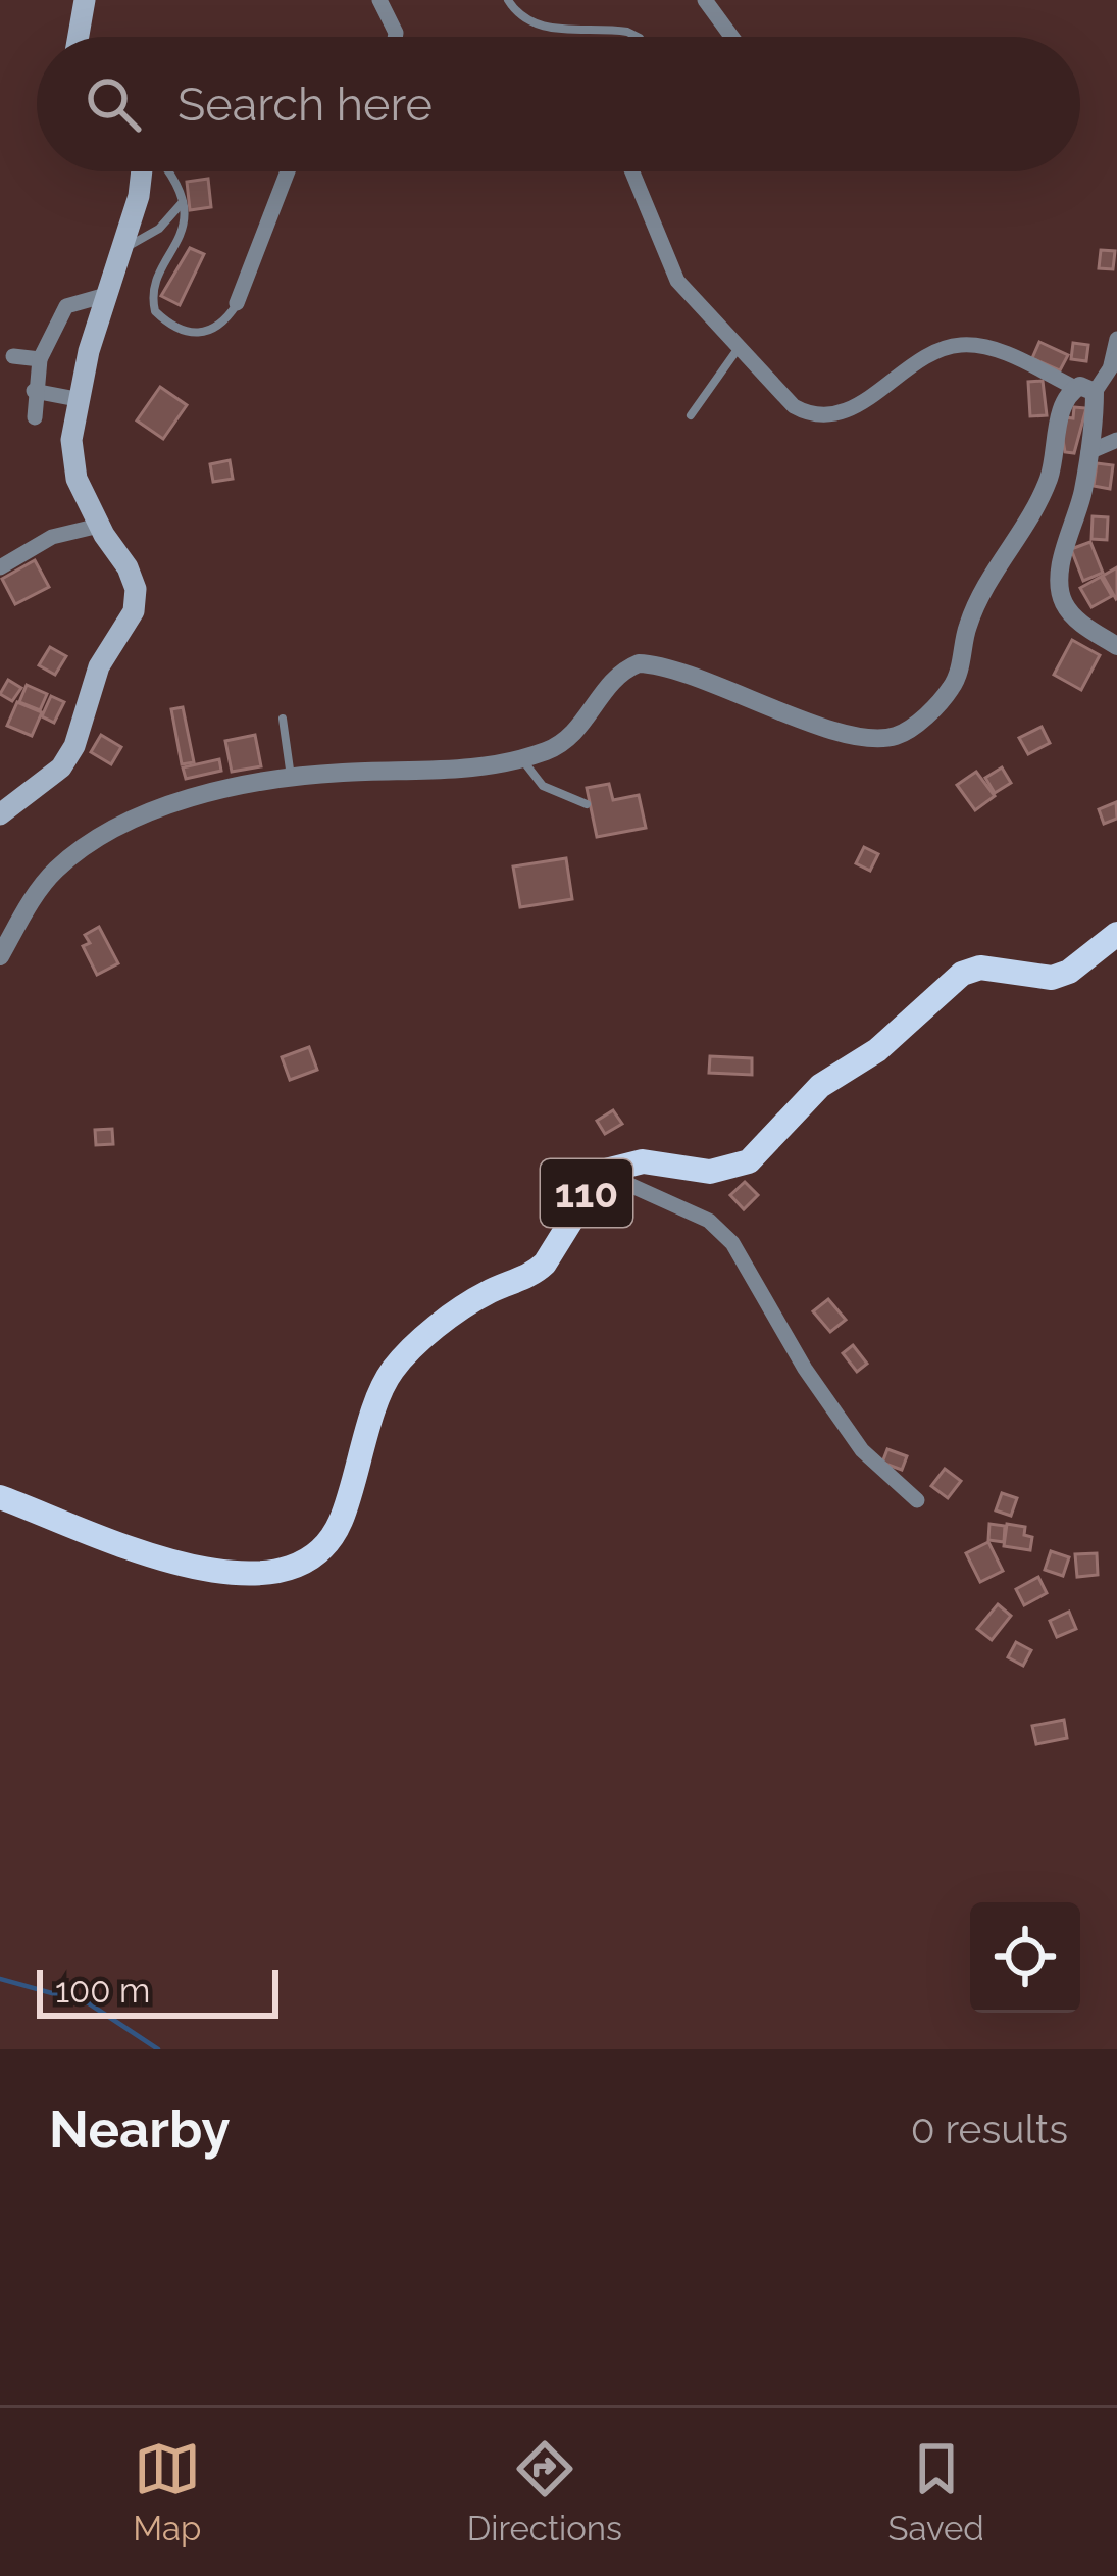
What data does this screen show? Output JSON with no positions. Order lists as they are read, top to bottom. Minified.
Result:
{"streets":{"main road":["110"]},"scale_bar":"100 m","page":{"search":"Search here","scale":"100 m","heading":["Nearby","0 results"],"nav":["Map","Directions","Saved"]}}
